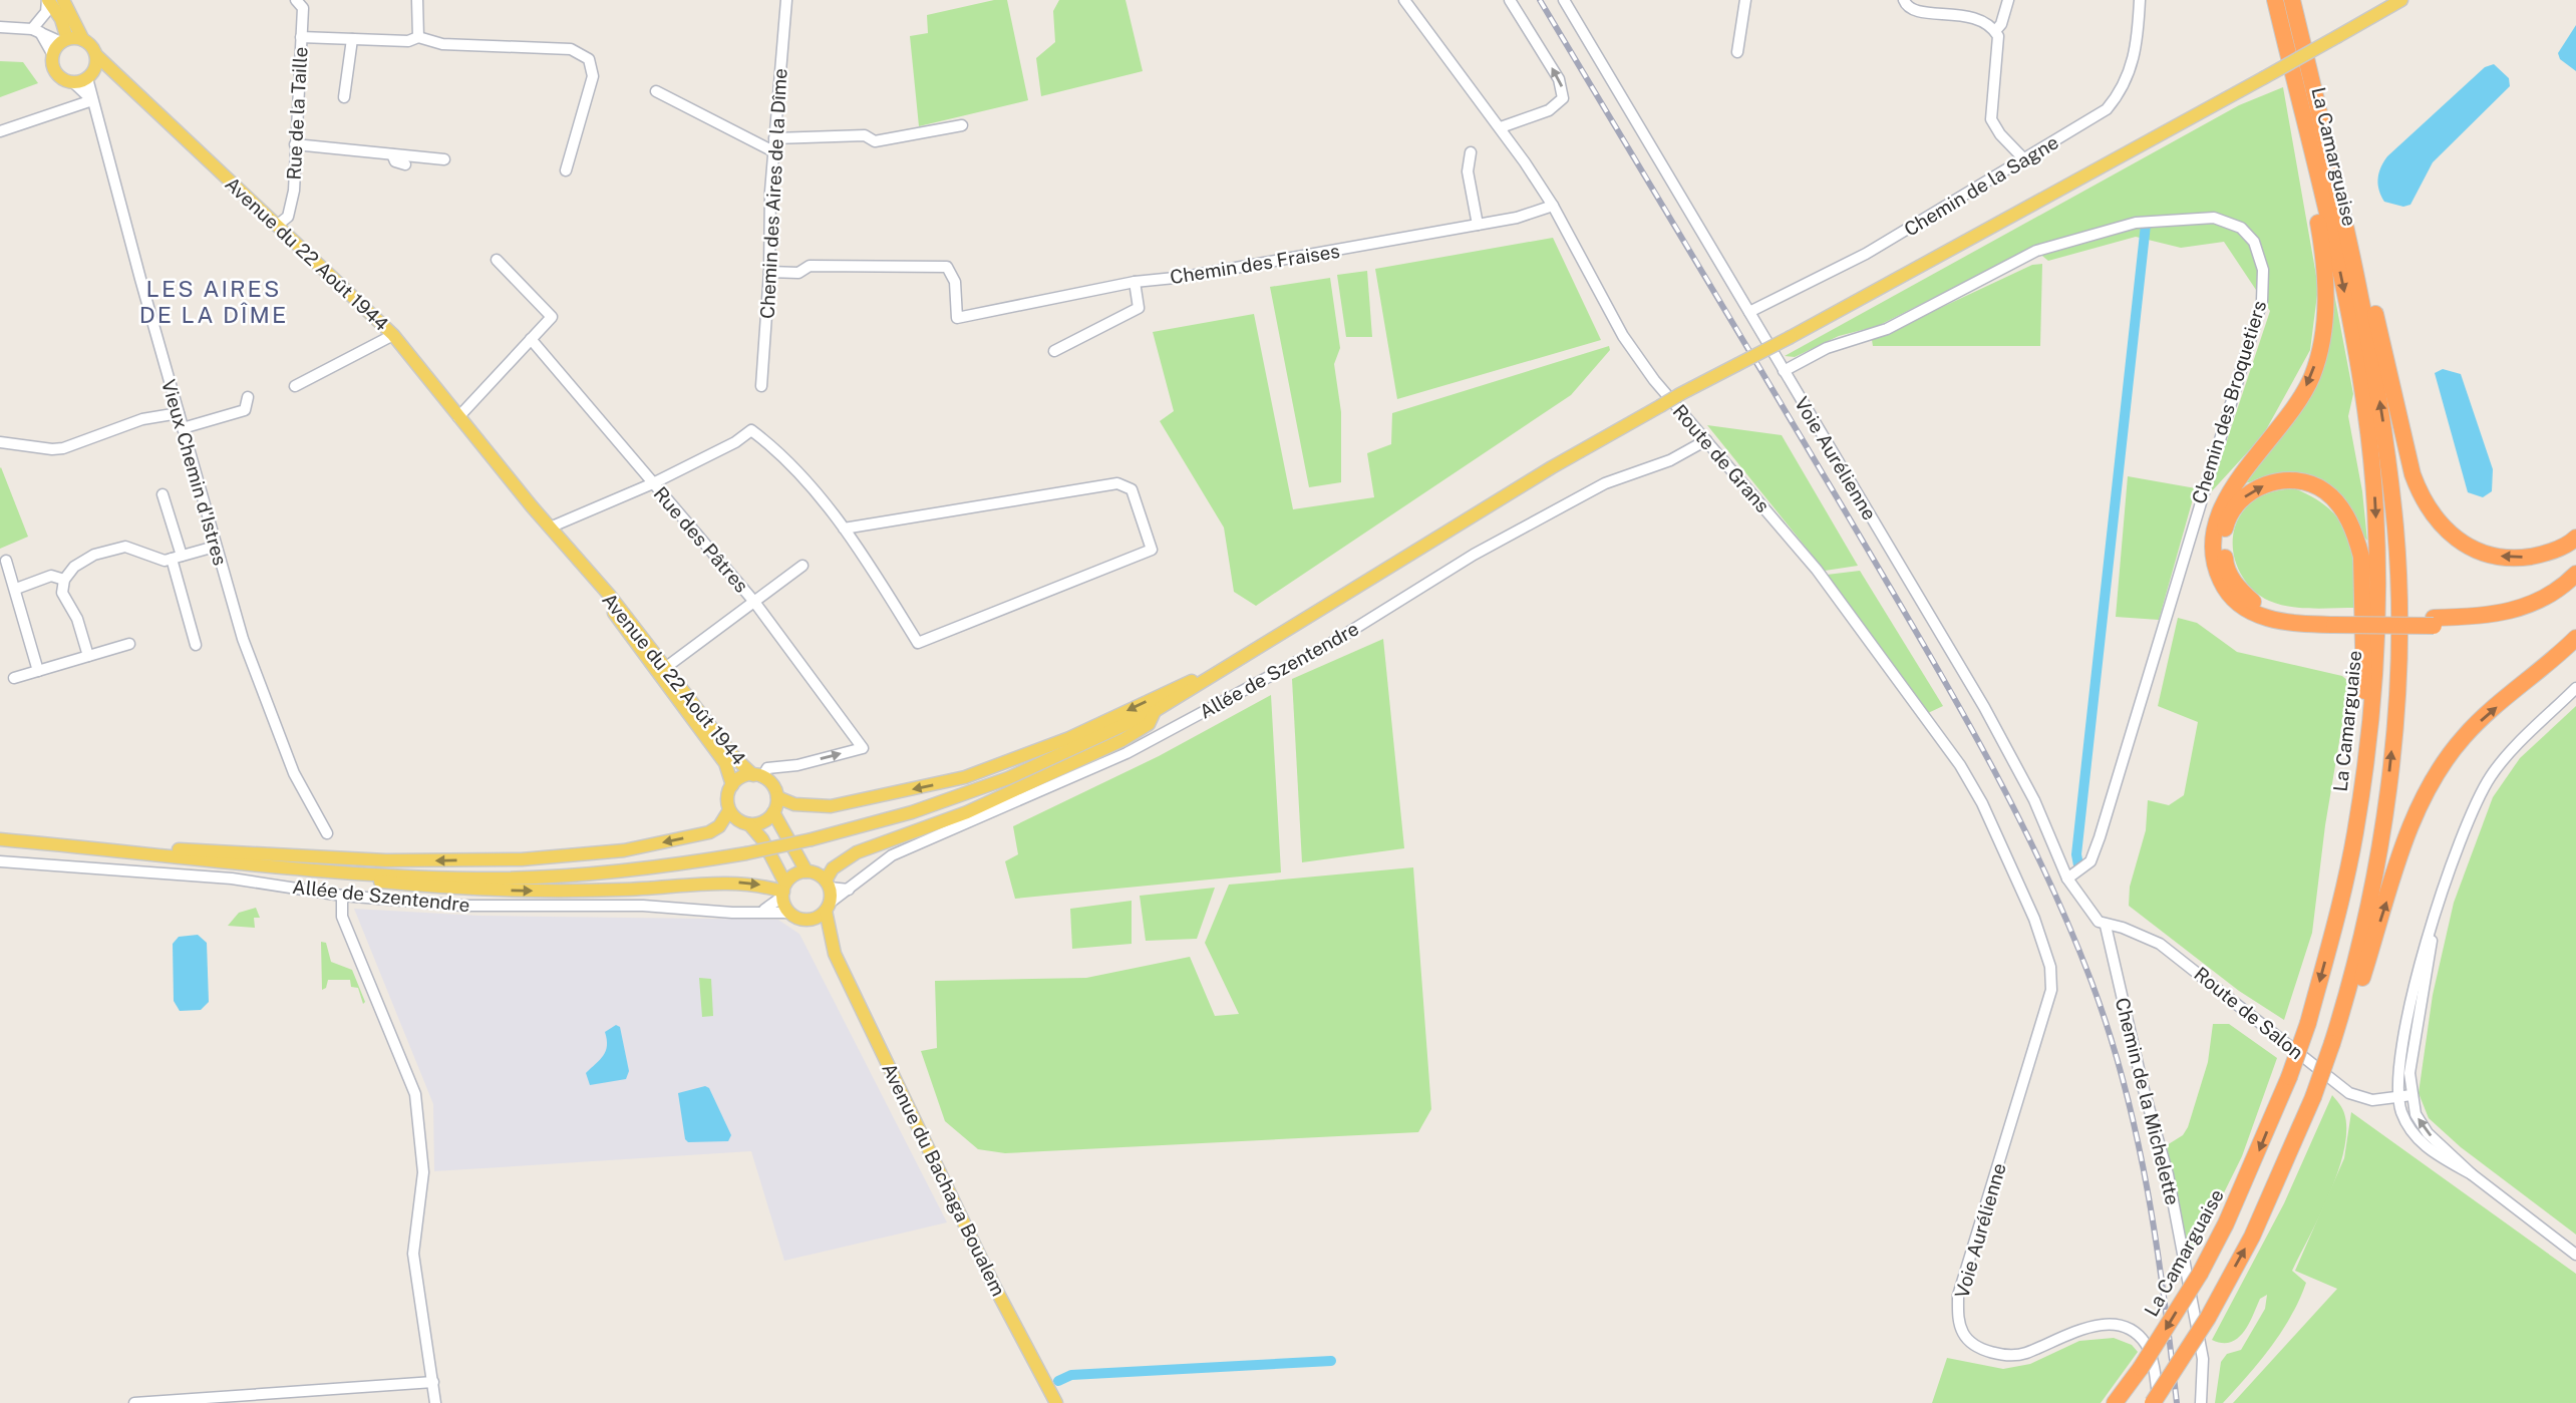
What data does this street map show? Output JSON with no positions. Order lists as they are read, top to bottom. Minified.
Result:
{"streets":{"highway":["La Camarguaise"],"main road":["Avenue du 22 Août 1944","Avenue du Bachaga Boualem"],"street":["Rue de la Taille","Chemin de la Sagne","Chemin des Aires de la Dîme","Chemin des Fraises","Chemin des Broquetiers","Route de Grans","Voie Aurélienne","Vieux Chemin d'Istres","Rue des Pâtres","Allée de Szentendre","Route de Salon","Chemin de la Michelette"]},"crossings":[["Rue de la Taille","Avenue du 22 Août 1944"],["Chemin de la Sagne","Voie Aurélienne"],["Chemin des Aires de la Dîme","Chemin des Fraises"],["Avenue du 22 Août 1944","Vieux Chemin d'Istres"],["Avenue du 22 Août 1944","Rue des Pâtres"],["Chemin des Fraises","Route de Grans"],["Chemin des Broquetiers","Voie Aurélienne"],["Route de Grans","Voie Aurélienne"],["Route de Grans","Allée de Szentendre"],["Voie Aurélienne","Route de Salon"],["Voie Aurélienne","Chemin de la Michelette"],["Route de Salon","Chemin de la Michelette"]],"districts":["LES AIRES DE LA DÎME"]}
